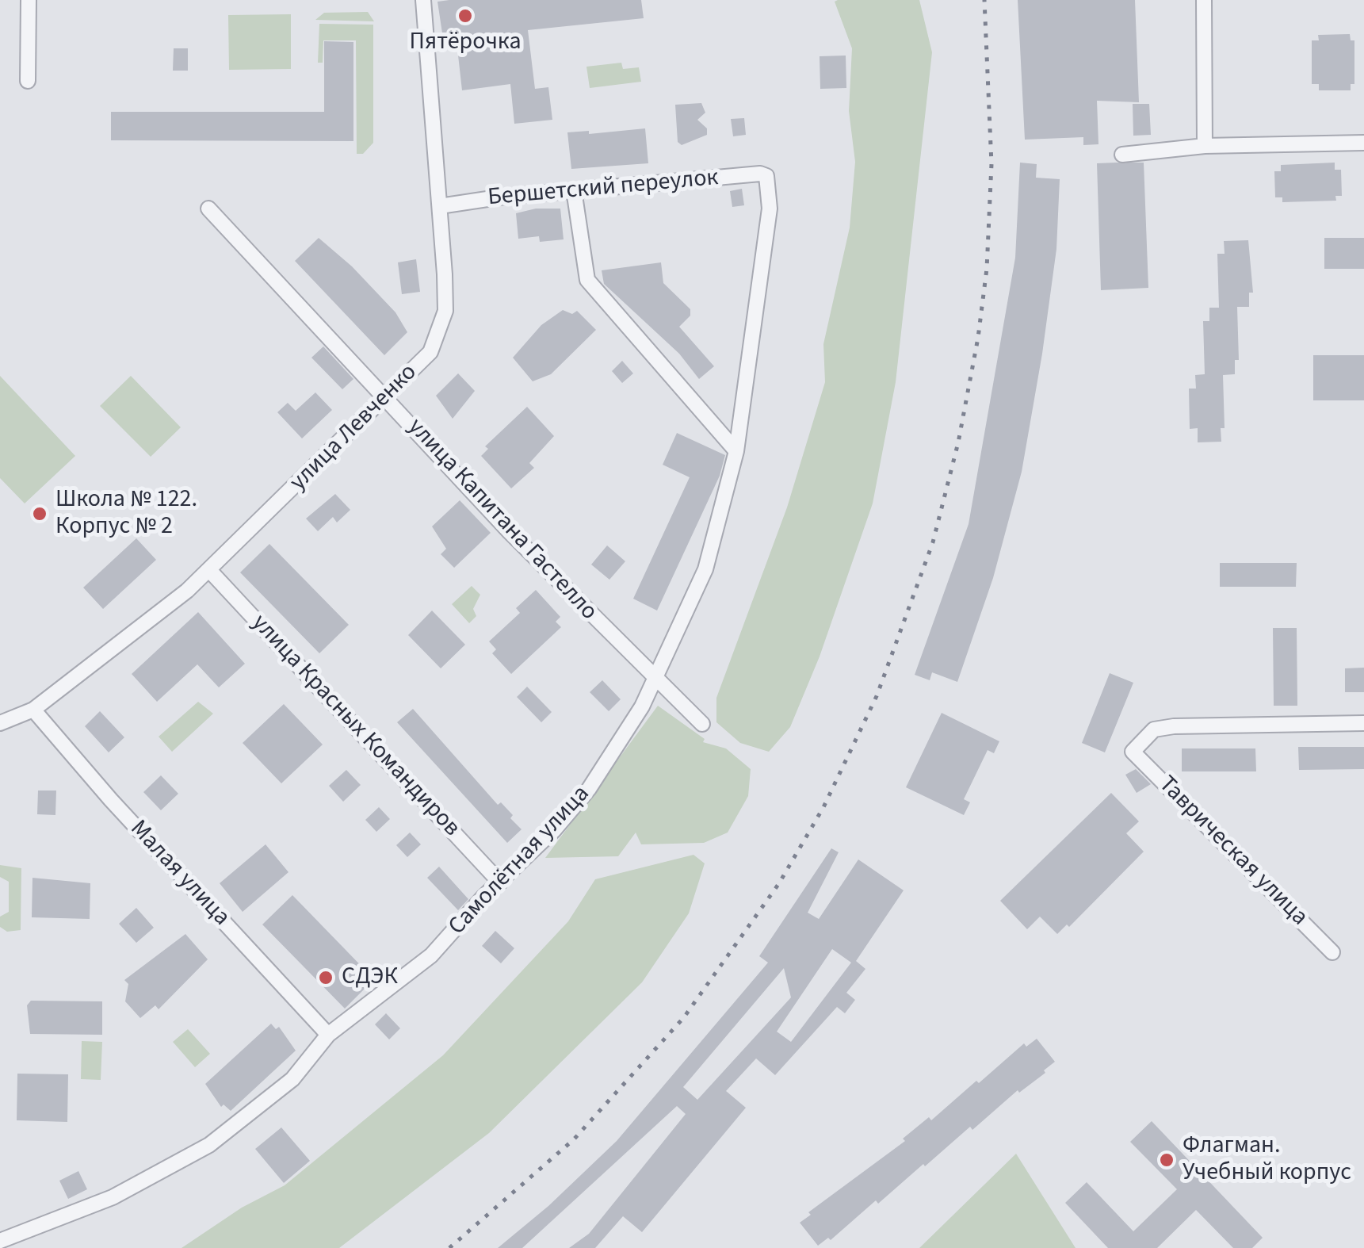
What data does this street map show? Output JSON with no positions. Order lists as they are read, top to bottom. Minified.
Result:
{"streets":{"street":["Бершетский переулок","улица Левченко","улица Капитана Гастелло","улица Красных Командиров","Таврическая улица","Самолётная улица","Малая улица"]},"crossings":[["Бершетский переулок","улица Левченко"],["Бершетский переулок","Самолётная улица"],["улица Левченко","улица Капитана Гастелло"],["улица Левченко","улица Красных Командиров"],["улица Левченко","Малая улица"],["улица Капитана Гастелло","Самолётная улица"],["улица Красных Командиров","Самолётная улица"],["Самолётная улица","Малая улица"]],"places":["Пятёрочка","Школа № 122. Корпус № 2","СДЭК","Флагман. Учебный корпус"]}
